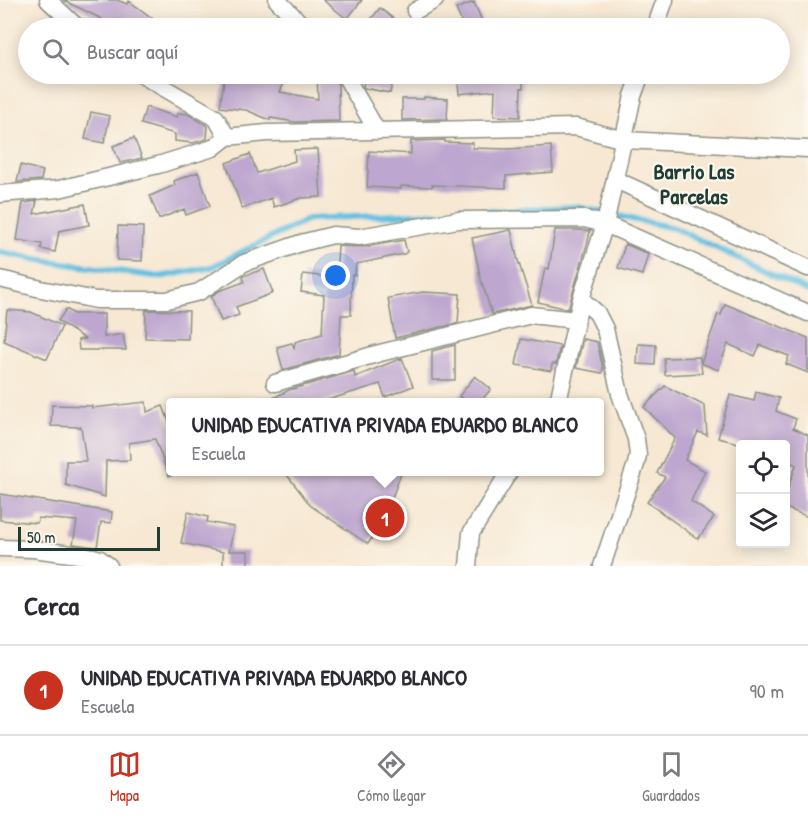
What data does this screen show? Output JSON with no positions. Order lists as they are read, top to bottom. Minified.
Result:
{"districts":["Barrio Las Parcelas"],"scale_bar":"50 m","page":{"search":"Buscar aquí","popup":["UNIDAD EDUCATIVA PRIVADA EDUARDO BLANCO","Escuela"],"pins":"1","scale":"50 m","heading":"Cerca","list":[{"mark":"1","name":"UNIDAD EDUCATIVA PRIVADA EDUARDO BLANCO","note":"Escuela","value":"90 m"}],"nav":["Mapa","Cómo llegar","Guardados"]}}
